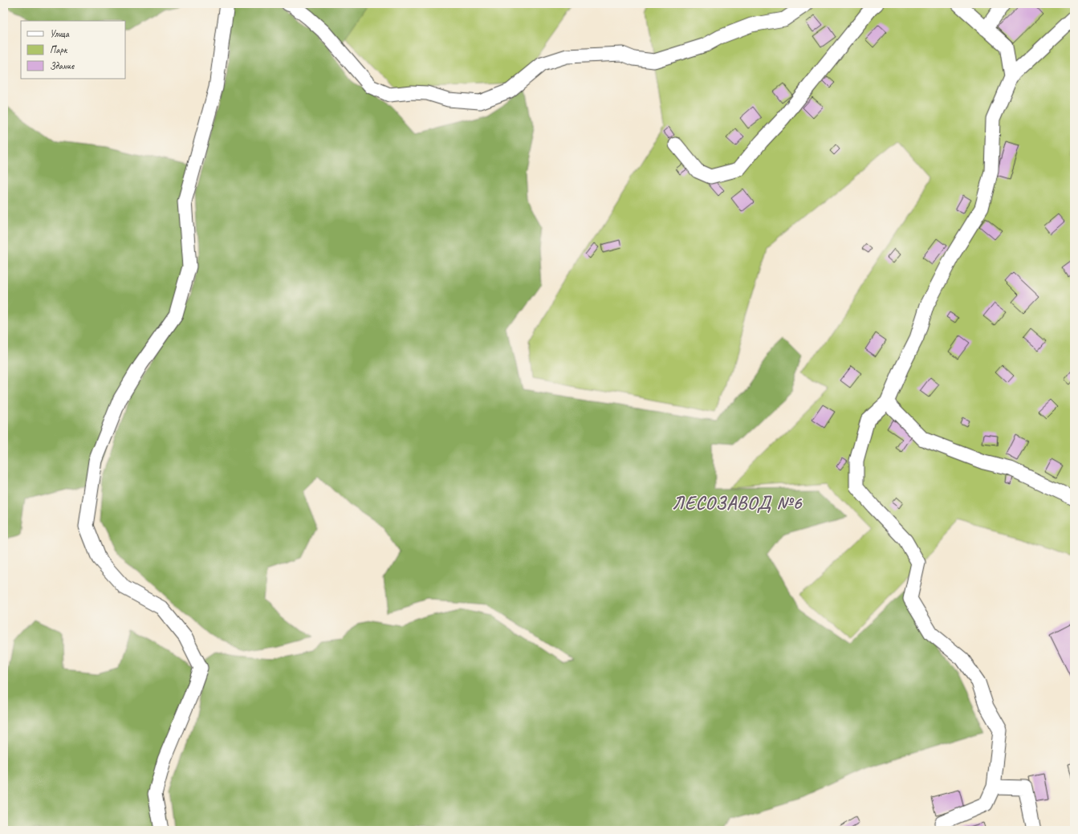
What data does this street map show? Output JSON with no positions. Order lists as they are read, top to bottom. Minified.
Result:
{"districts":["ЛЕСОЗАВОД №6"],"legend":["Улица","Парк","Здание"]}
